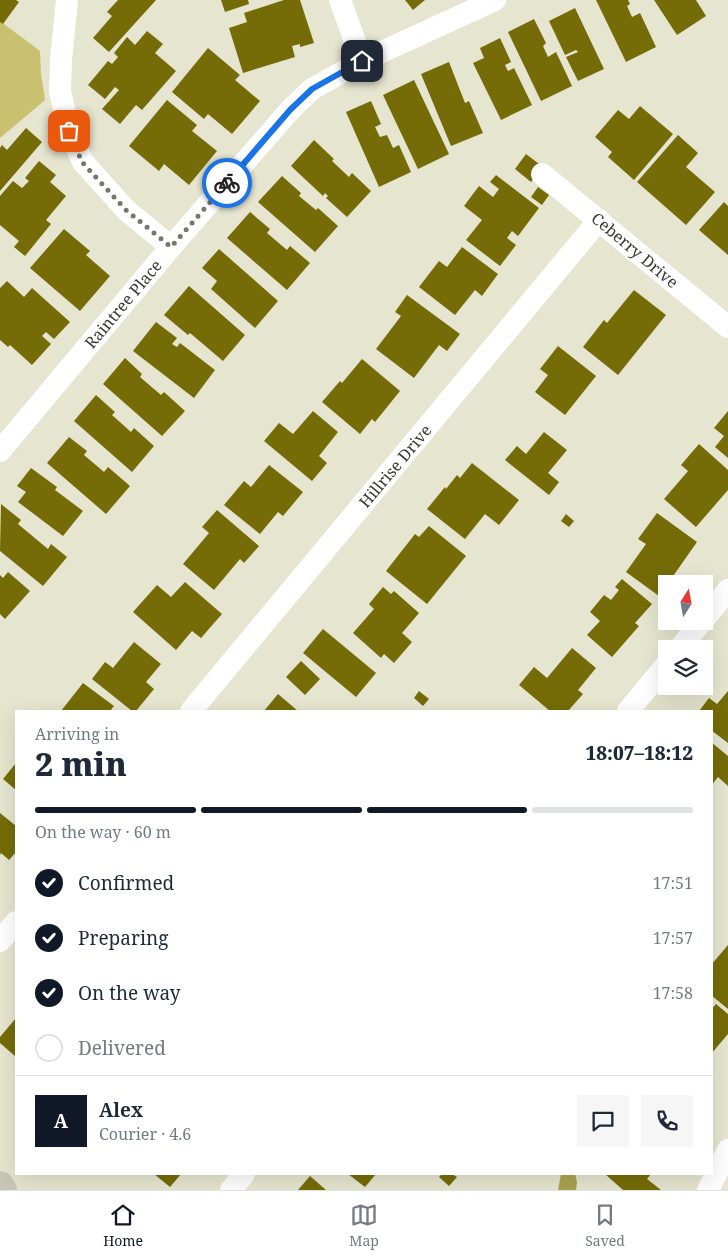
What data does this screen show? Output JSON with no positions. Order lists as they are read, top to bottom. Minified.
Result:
{"streets":{"street":["Ceberry Drive","Raintree Place","Hillrise Drive"]},"crossings":[["Ceberry Drive","Hillrise Drive"]],"north":"top","page":{"heading":["2 min","Arriving in","18:07–18:12"],"panel":["Alex","Courier · 4.6"],"bar":"On the way · 60 m","list":[["Confirmed","17:51"],["Preparing","17:57"],["On the way","17:58"],"Delivered"],"round":"A","tabs":["Home","Map","Saved"]}}
